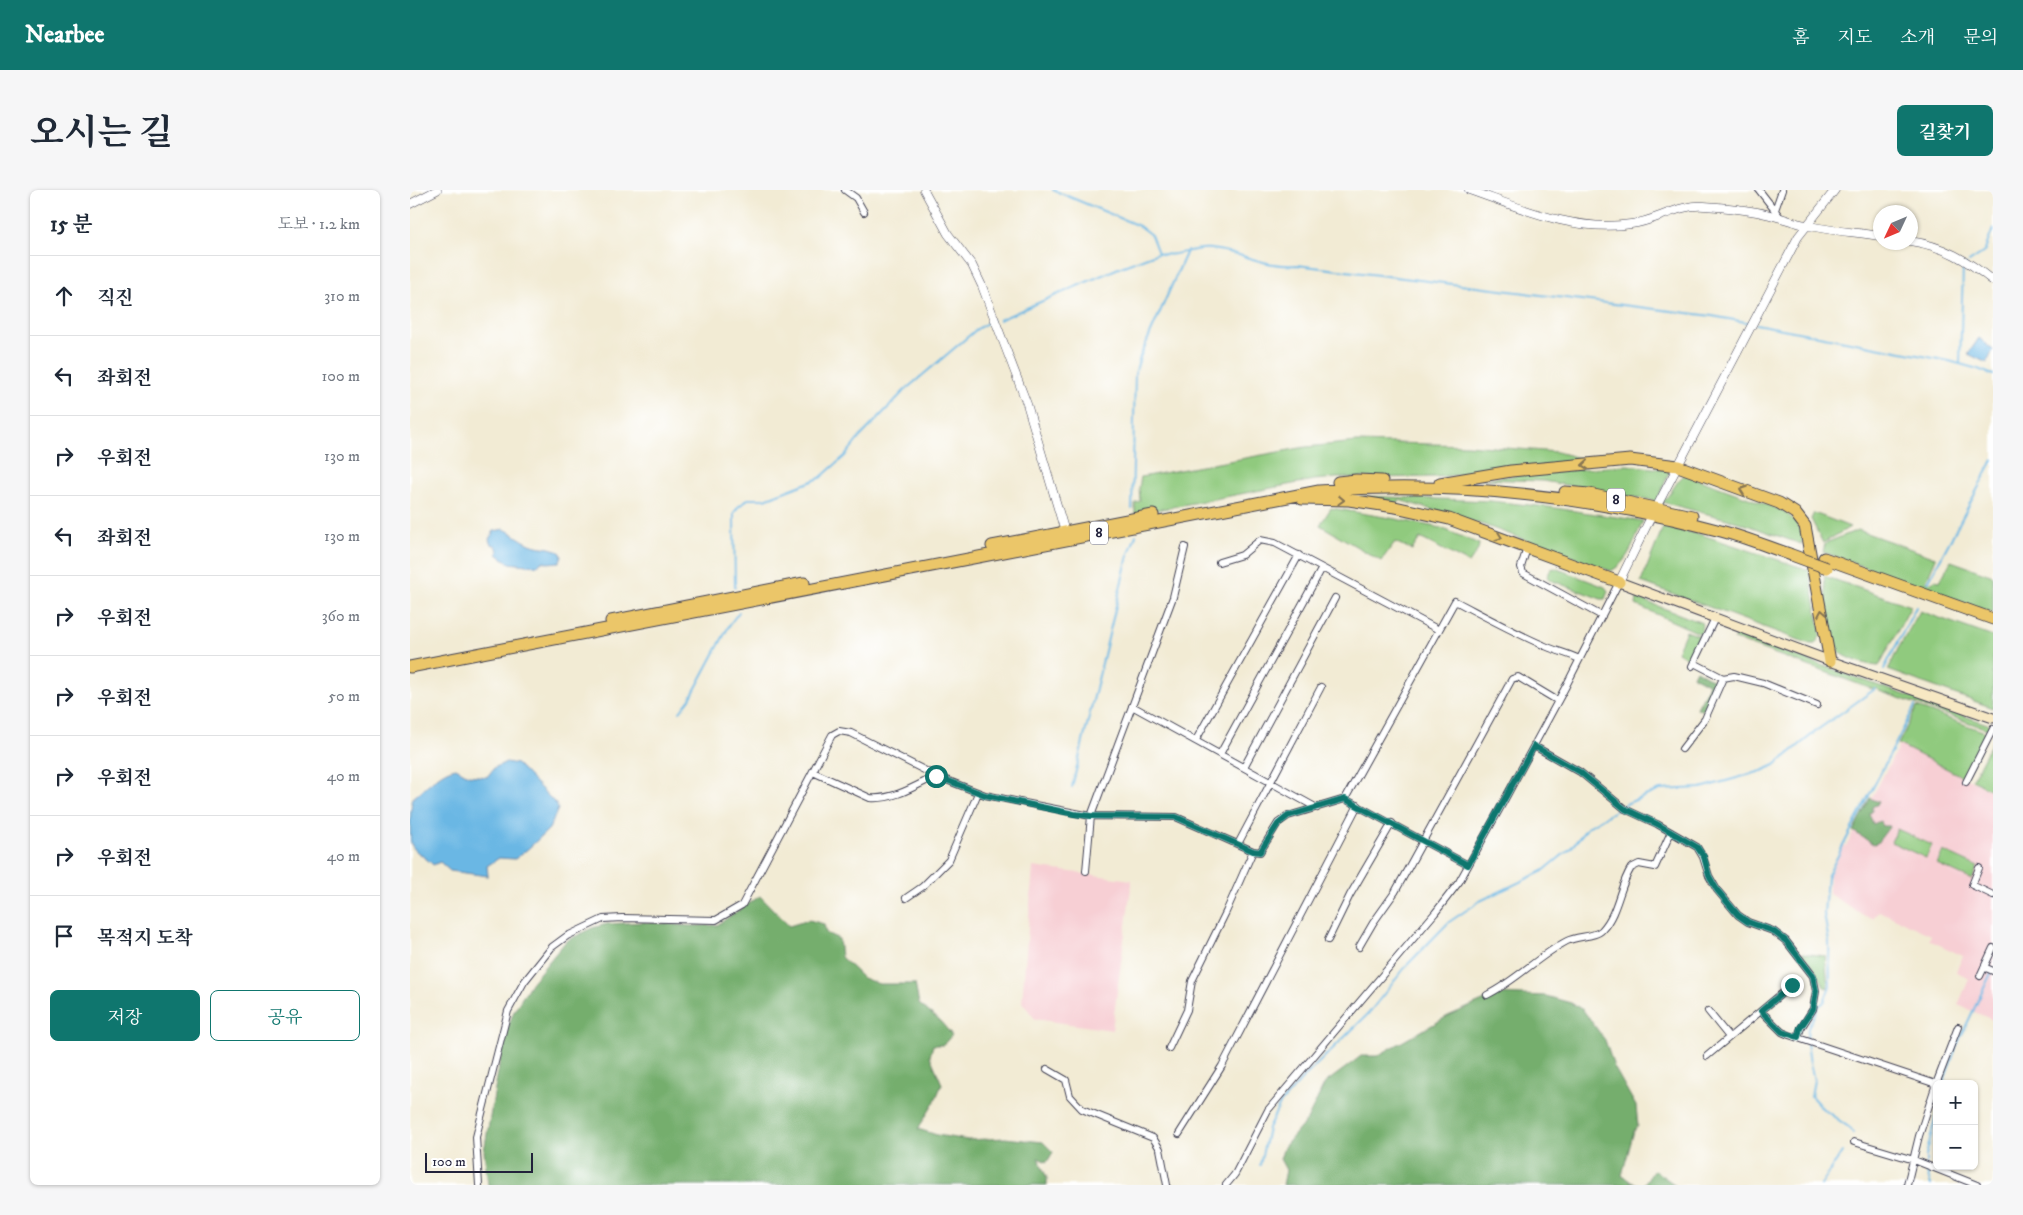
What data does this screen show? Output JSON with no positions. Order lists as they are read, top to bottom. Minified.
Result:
{"streets":{"highway":["8"]},"scale_bar":"100 m","north":"bottom left","page":{"header":"Nearbee","nav":["홈","지도","소개","문의"],"title":"오시는 길","buttons":["길찾기",["저장","공유"]],"heading":["15 분","도보 · 1.2 km"],"list":[["직진","310 m"],["좌회전","100 m"],["우회전","130 m"],["좌회전","130 m"],["우회전","360 m"],["우회전","50 m"],["우회전","40 m"],["우회전","40 m"],"목적지 도착"],"map_buttons":["+","−"],"scale":"100 m"}}
